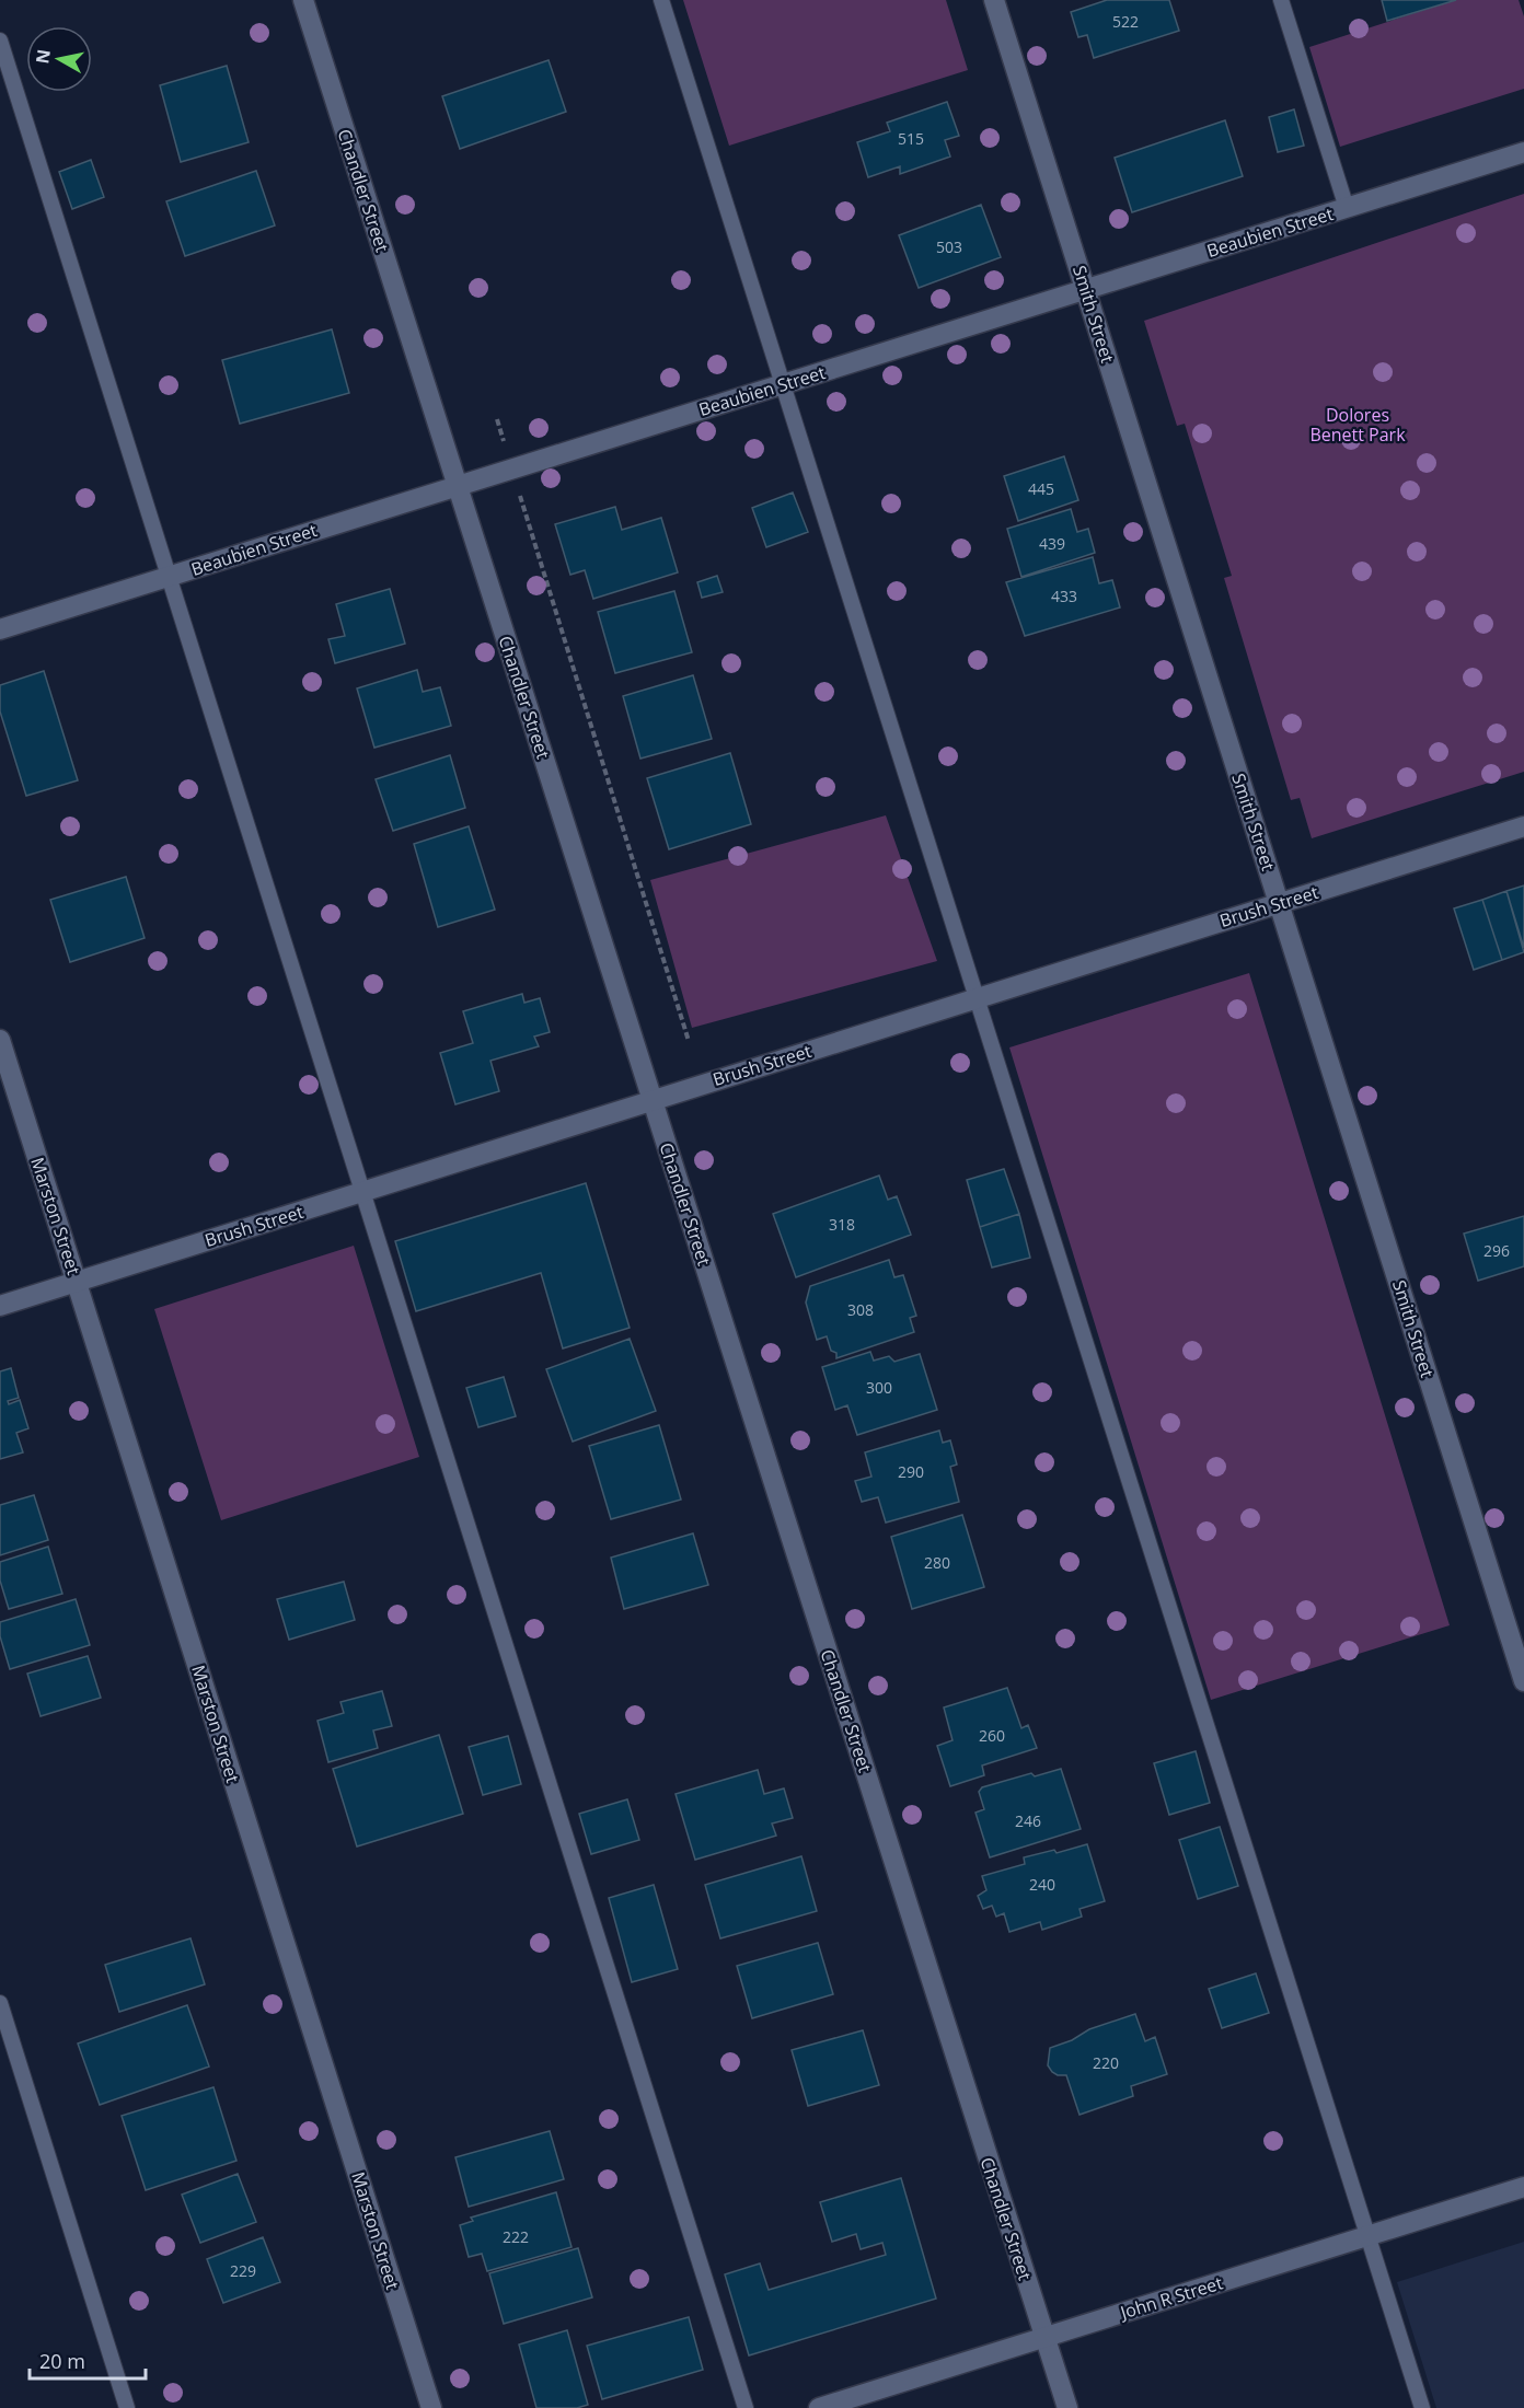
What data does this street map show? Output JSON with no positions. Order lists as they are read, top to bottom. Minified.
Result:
{"streets":{"street":["Chandler Street","Beaubien Street","Smith Street","Brush Street","Marston Street","John R Street"]},"crossings":[["Chandler Street","Beaubien Street"],["Chandler Street","Brush Street"],["Chandler Street","John R Street"],["Beaubien Street","Smith Street"],["Smith Street","Brush Street"],["Brush Street","Marston Street"]],"parks":["Dolores Benett Park"],"house_numbers":["522","515","503","445","439","433","318","296","308","300","290","280","260","246","240","220","222","229"],"scale_bar":"20 m","north":"left"}
